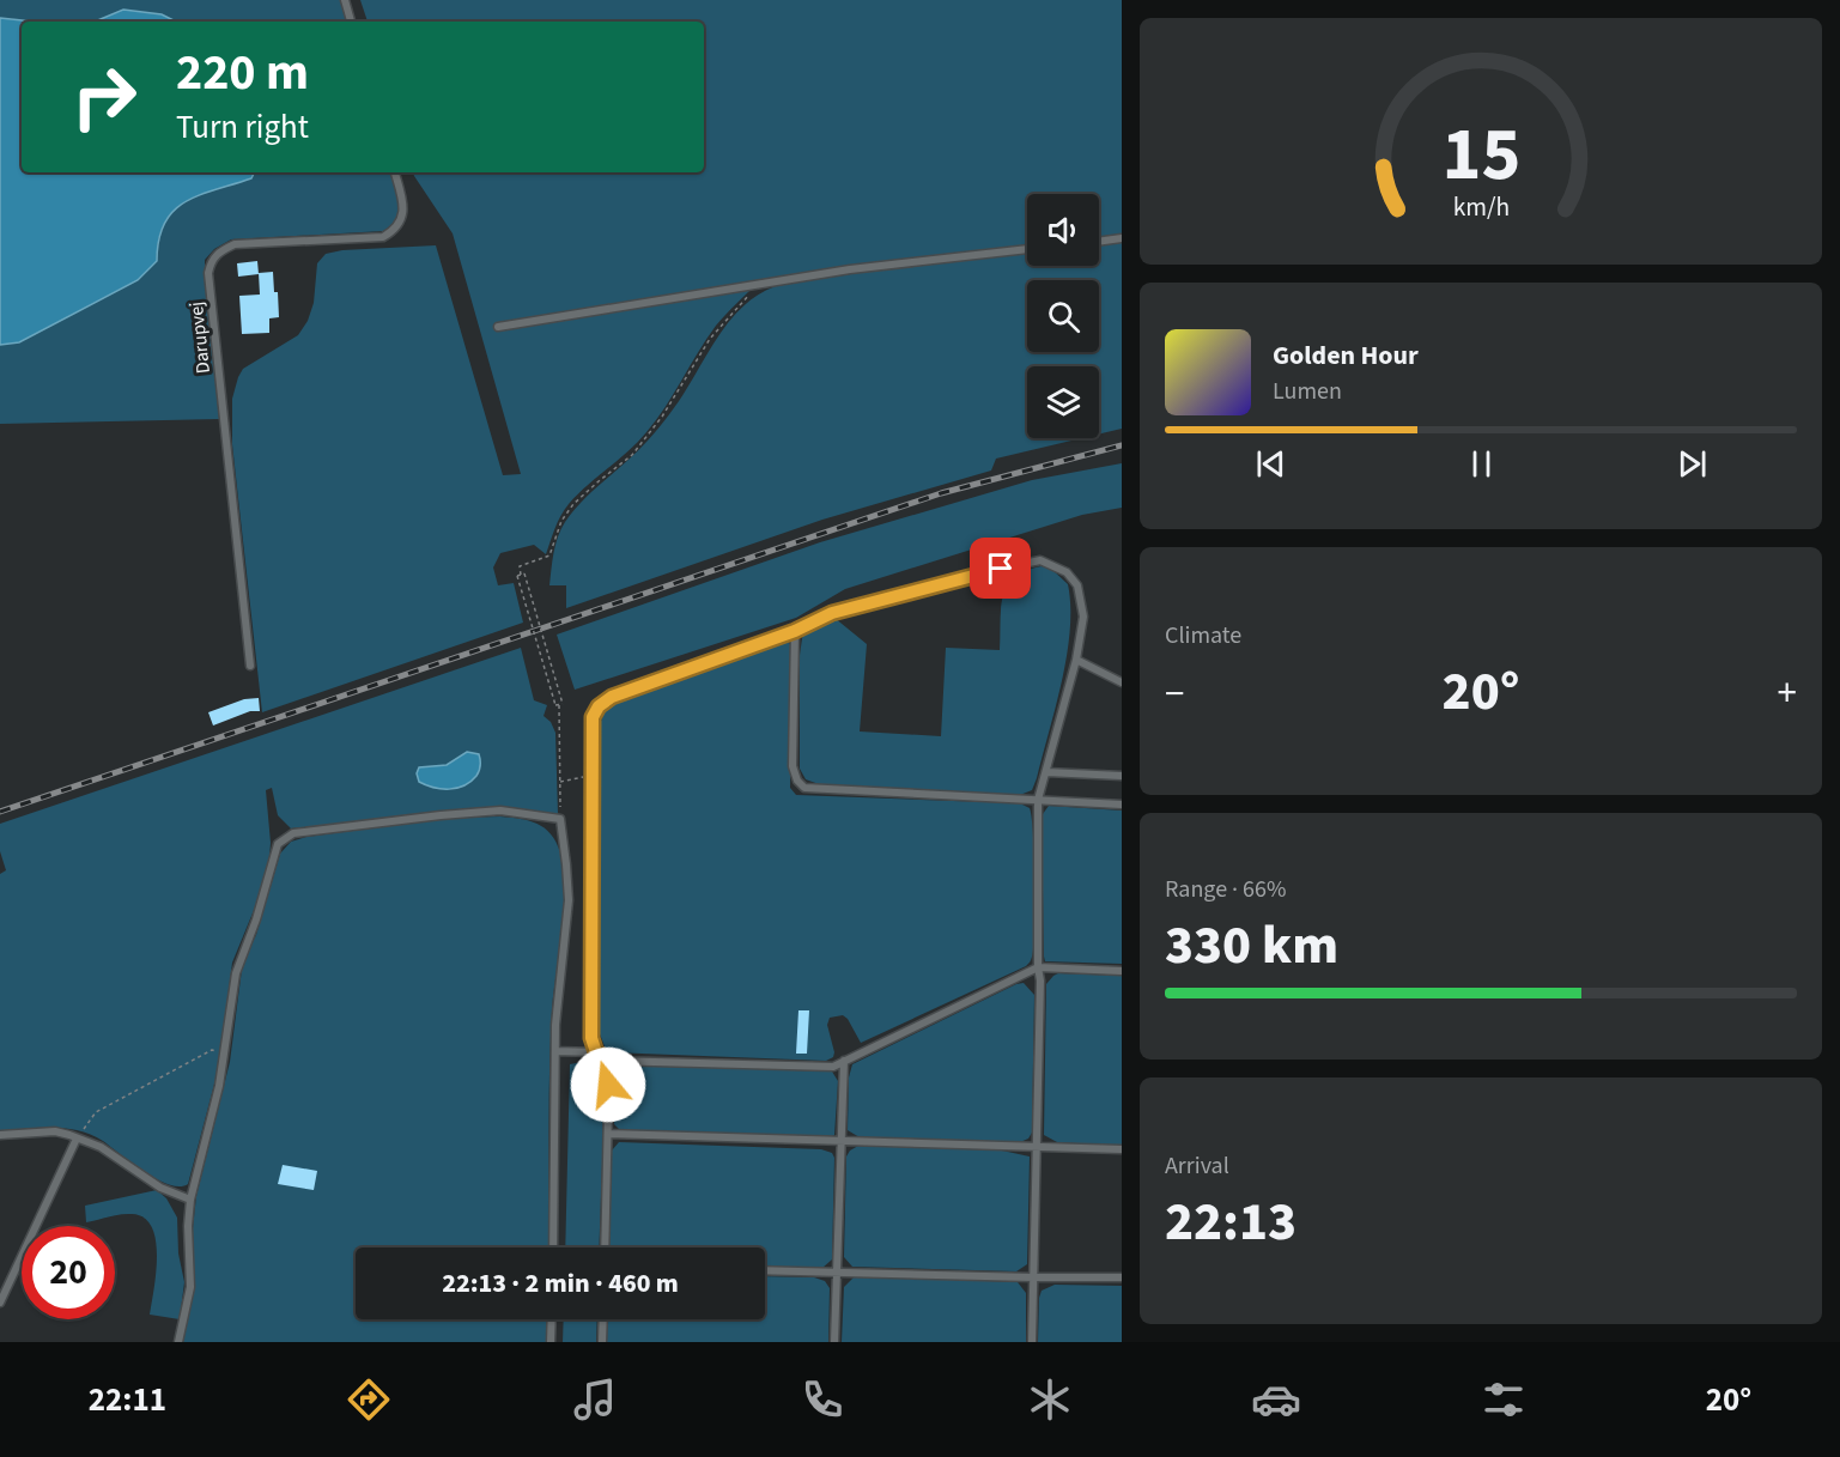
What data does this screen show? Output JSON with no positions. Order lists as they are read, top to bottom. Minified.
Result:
{"streets":{"lane":["Darupvej"]},"page":{"turn":["220 m","Turn right"],"song":["Golden Hour","Lumen"],"tile":["Climate",["Range · 66%","330 km"],["Arrival","22:13"]],"heat":["−","20°","+"],"limit":"20","trip":"22:13 · 2 min · 460 m","tabs":["22:11","20°"],"gauge":["15","km/h"]}}
